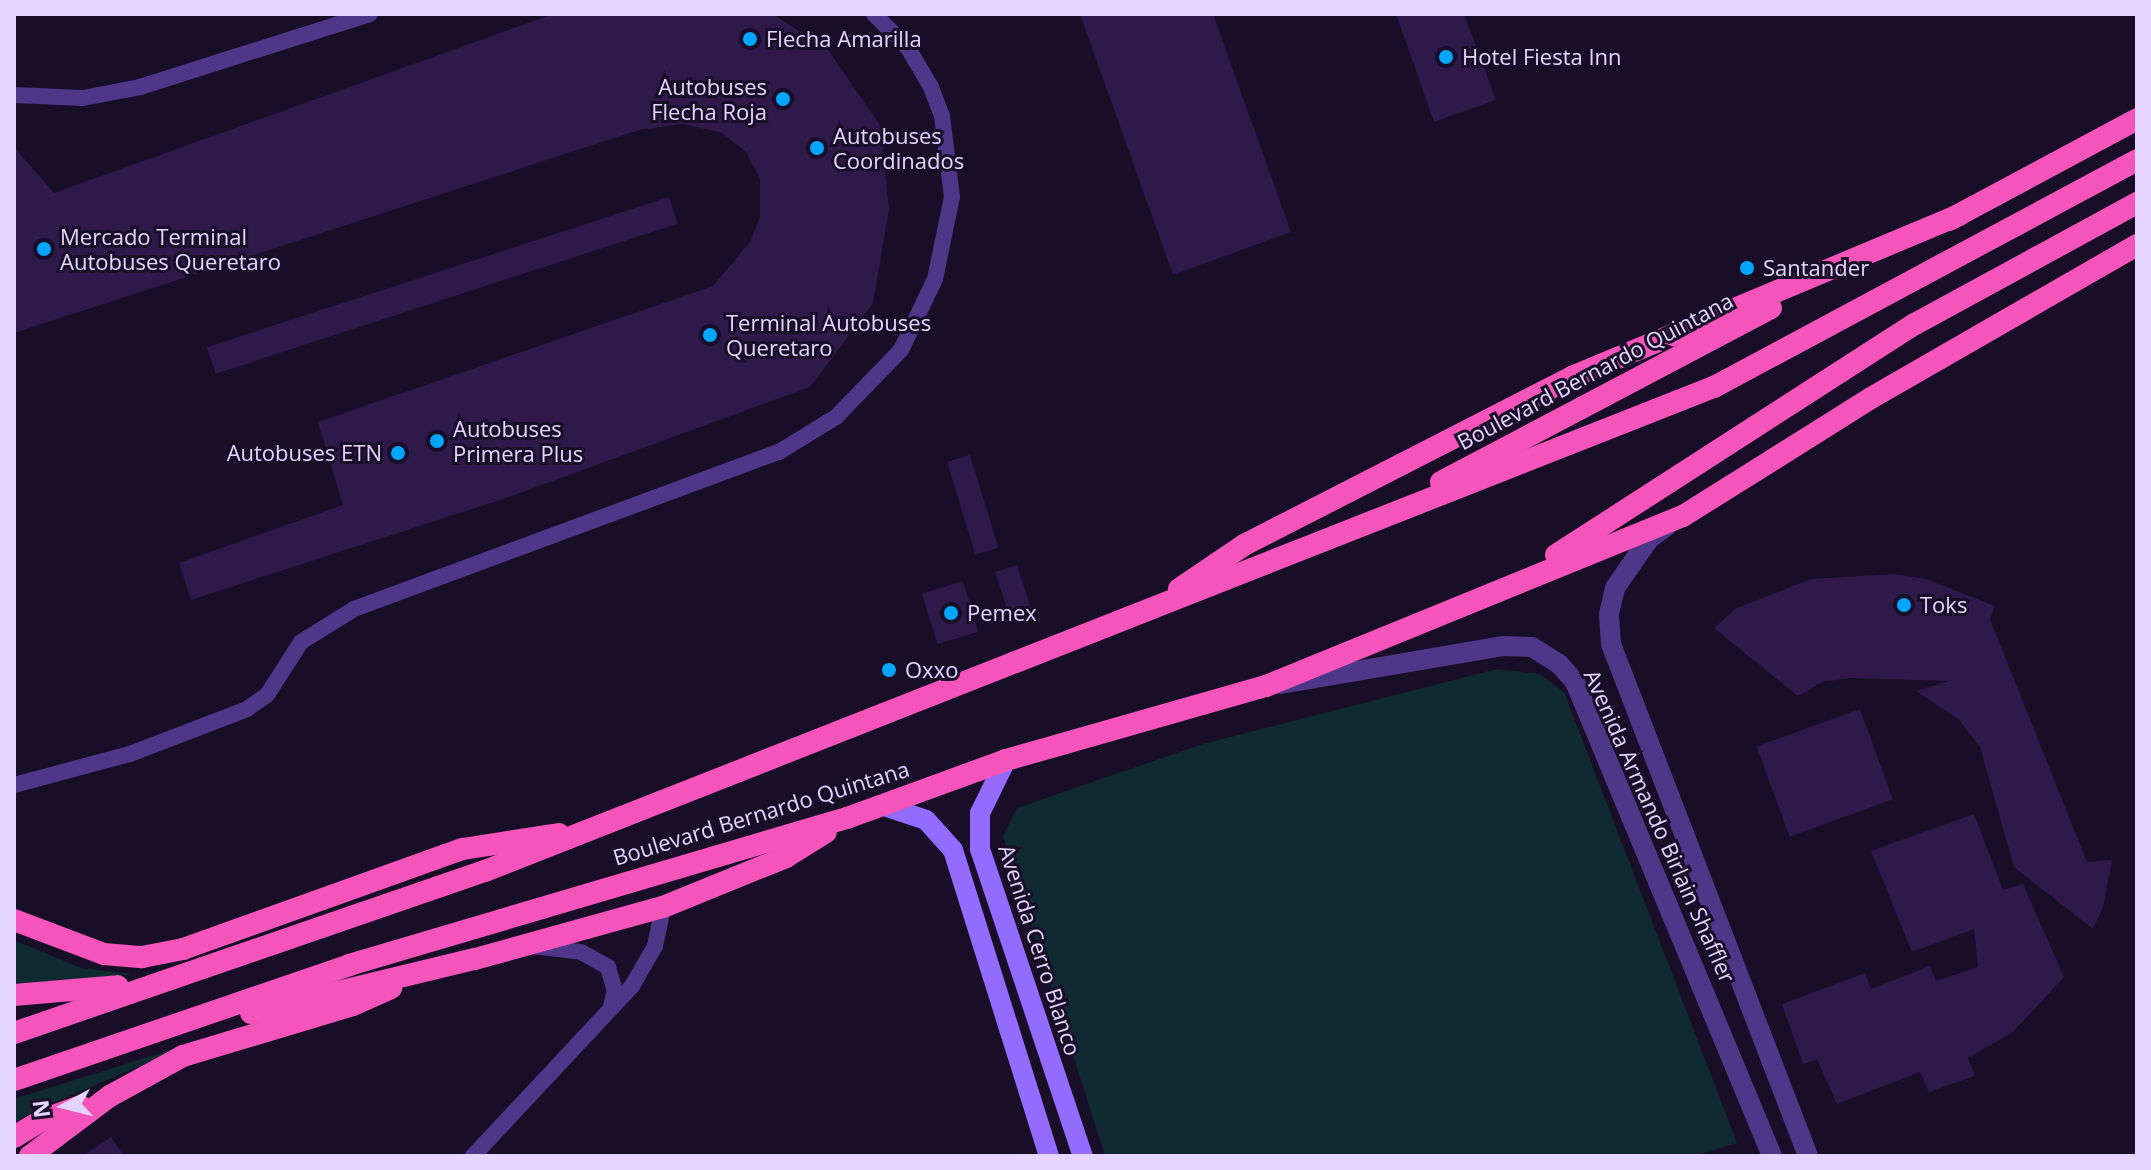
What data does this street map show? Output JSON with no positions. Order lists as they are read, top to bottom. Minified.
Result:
{"streets":{"highway":["Boulevard Bernardo Quintana"],"main road":["Avenida Cerro Blanco"],"street":["Avenida Armando Birlain Shaffler"]},"crossings":[["Boulevard Bernardo Quintana","Avenida Armando Birlain Shaffler"],["Boulevard Bernardo Quintana","Avenida Cerro Blanco"]],"places":["Flecha Amarilla","Hotel Fiesta Inn","Autobuses Flecha Roja","Autobuses Coordinados","Mercado Terminal Autobuses Queretaro","Santander","Terminal Autobuses Queretaro","Autobuses Primera Plus","Autobuses ETN","Toks","Pemex","Oxxo"],"north":"left"}
